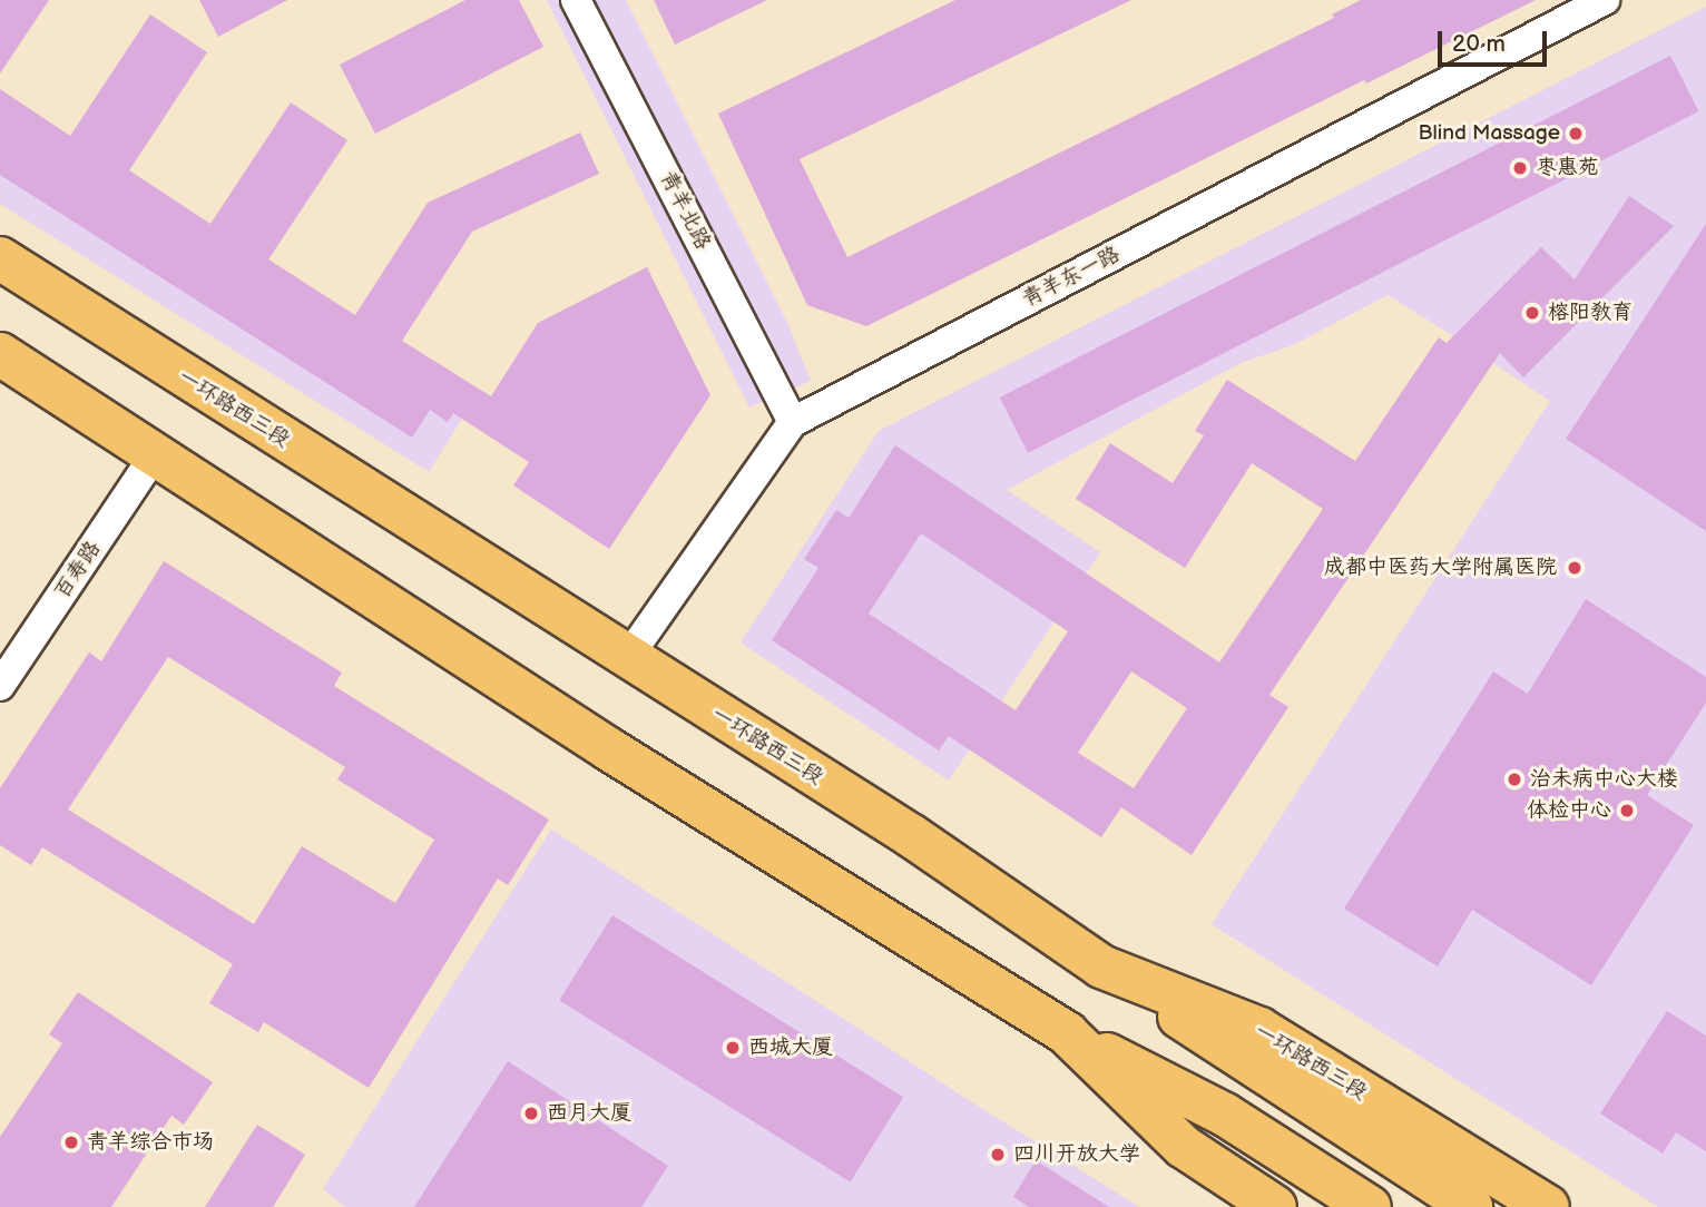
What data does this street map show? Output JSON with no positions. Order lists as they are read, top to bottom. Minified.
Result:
{"streets":{"main road":["一环路西三段"],"street":["青羊北路","青羊东一路","百寿路"]},"crossings":[["青羊北路","青羊东一路"],["青羊东一路","一环路西三段"]],"places":["Blind Massage","枣惠苑","榕阳教育","成都中医药大学附属医院","治未病中心大楼","体检中心","西城大厦","西月大厦","青羊综合市场","四川开放大学"],"scale_bar":"20 m"}
